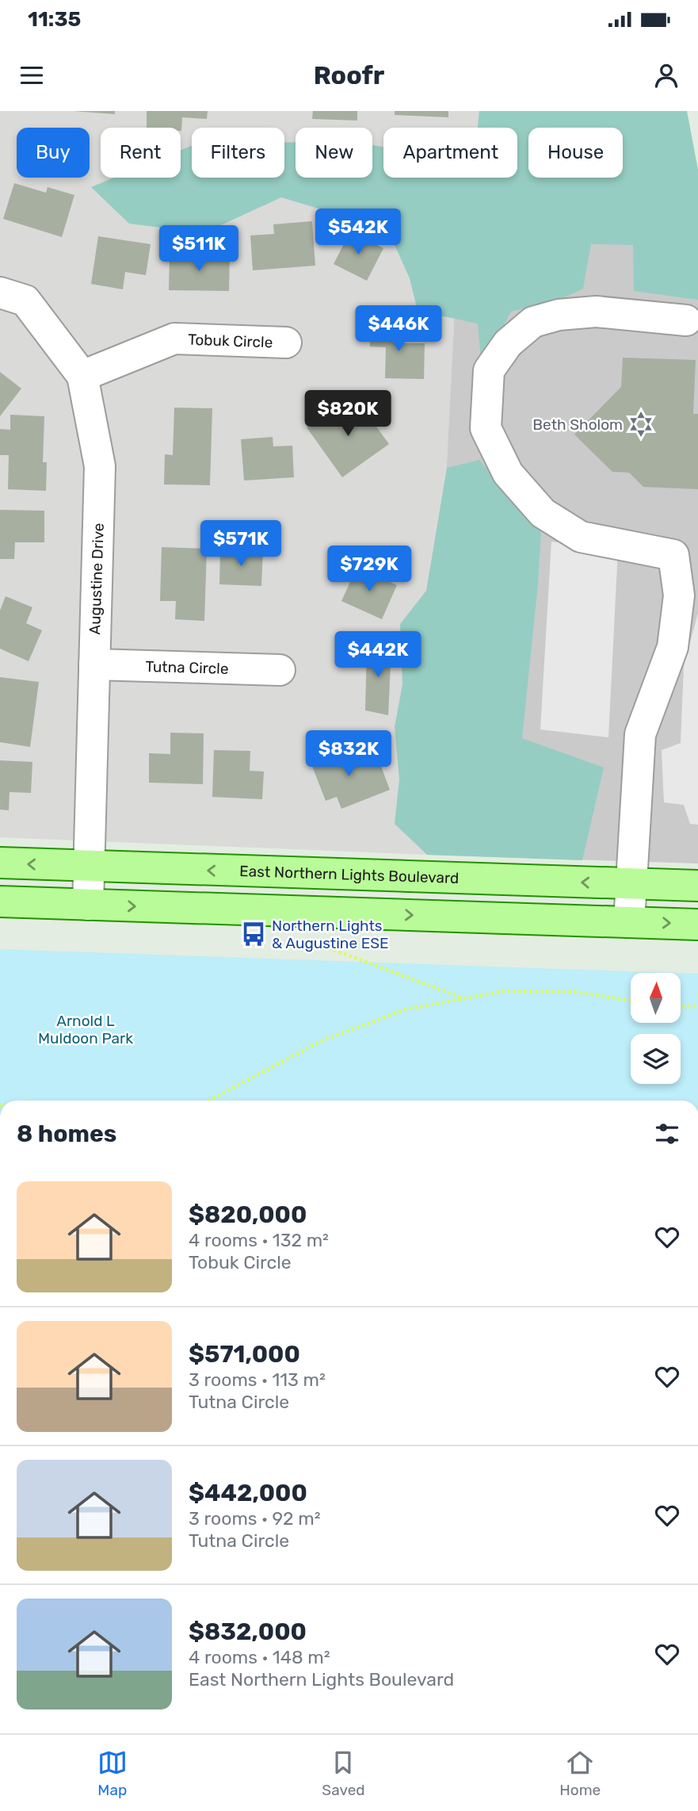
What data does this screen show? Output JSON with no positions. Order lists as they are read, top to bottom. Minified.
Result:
{"streets":{"main road":["East Northern Lights Boulevard"],"street":["Tobuk Circle","Augustine Drive","Tutna Circle"]},"crossings":[["Tobuk Circle","Augustine Drive"],["Augustine Drive","Tutna Circle"],["Augustine Drive","East Northern Lights Boulevard"]],"parks":["Arnold L Muldoon Park"],"places":{"synagogue":["Beth Sholom"],"bus stop":["Northern Lights & Augustine ESE"]},"north":"top","page":{"status":"11:35","header":"Roofr","chip":["Buy","Rent","Filters","New","Apartment","House"],"price":["$542K","$511K","$446K","$820K","$571K","$729K","$442K","$832K"],"heading":"8 homes","list":[{"name":"$820,000","note":"4 rooms · 132 m² · Tobuk Circle"},{"name":"$571,000","note":"3 rooms · 113 m² · Tutna Circle"},{"name":"$442,000","note":"3 rooms · 92 m² · Tutna Circle"},{"name":"$832,000","note":"4 rooms · 148 m² · East Northern Lights Boulevard"}],"tabs":["Map","Saved","Home"]}}
